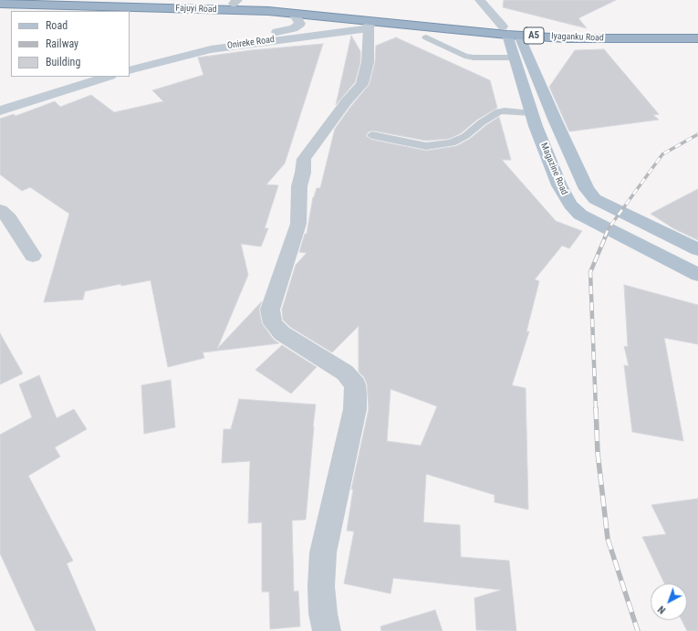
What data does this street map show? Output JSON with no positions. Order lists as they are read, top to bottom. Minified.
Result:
{"streets":{"highway":["Fajuyi Road","A5","Iyaganku Road"],"main road":["Onireke Road","Magazine Road"]},"crossings":[["Fajuyi Road","Iyaganku Road"],["Fajuyi Road","Onireke Road"],["Iyaganku Road","Onireke Road"],["Iyaganku Road","Magazine Road"]],"legend":["Road","Railway","Building"],"north":"bottom left"}
